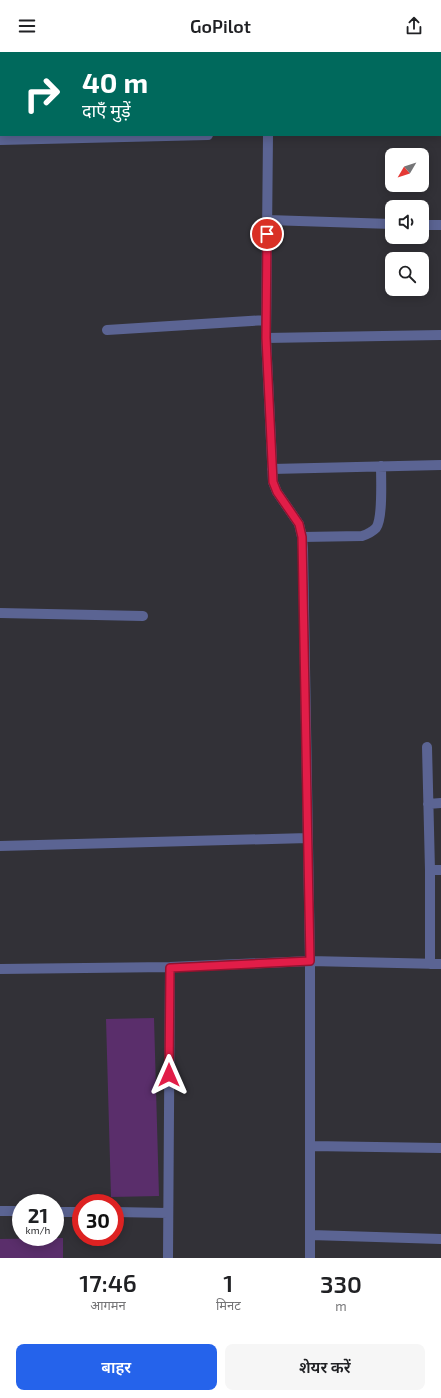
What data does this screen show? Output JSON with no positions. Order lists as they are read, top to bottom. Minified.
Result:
{"north":"bottom left","page":{"header":"GoPilot","turn":["40 m","दाएँ मुड़ें"],"speed":"21 km/h","limit":"30","eta":["17:46","आगमन","1","मिनट","330","m"],"buttons":["बाहर","शेयर करें"]}}
